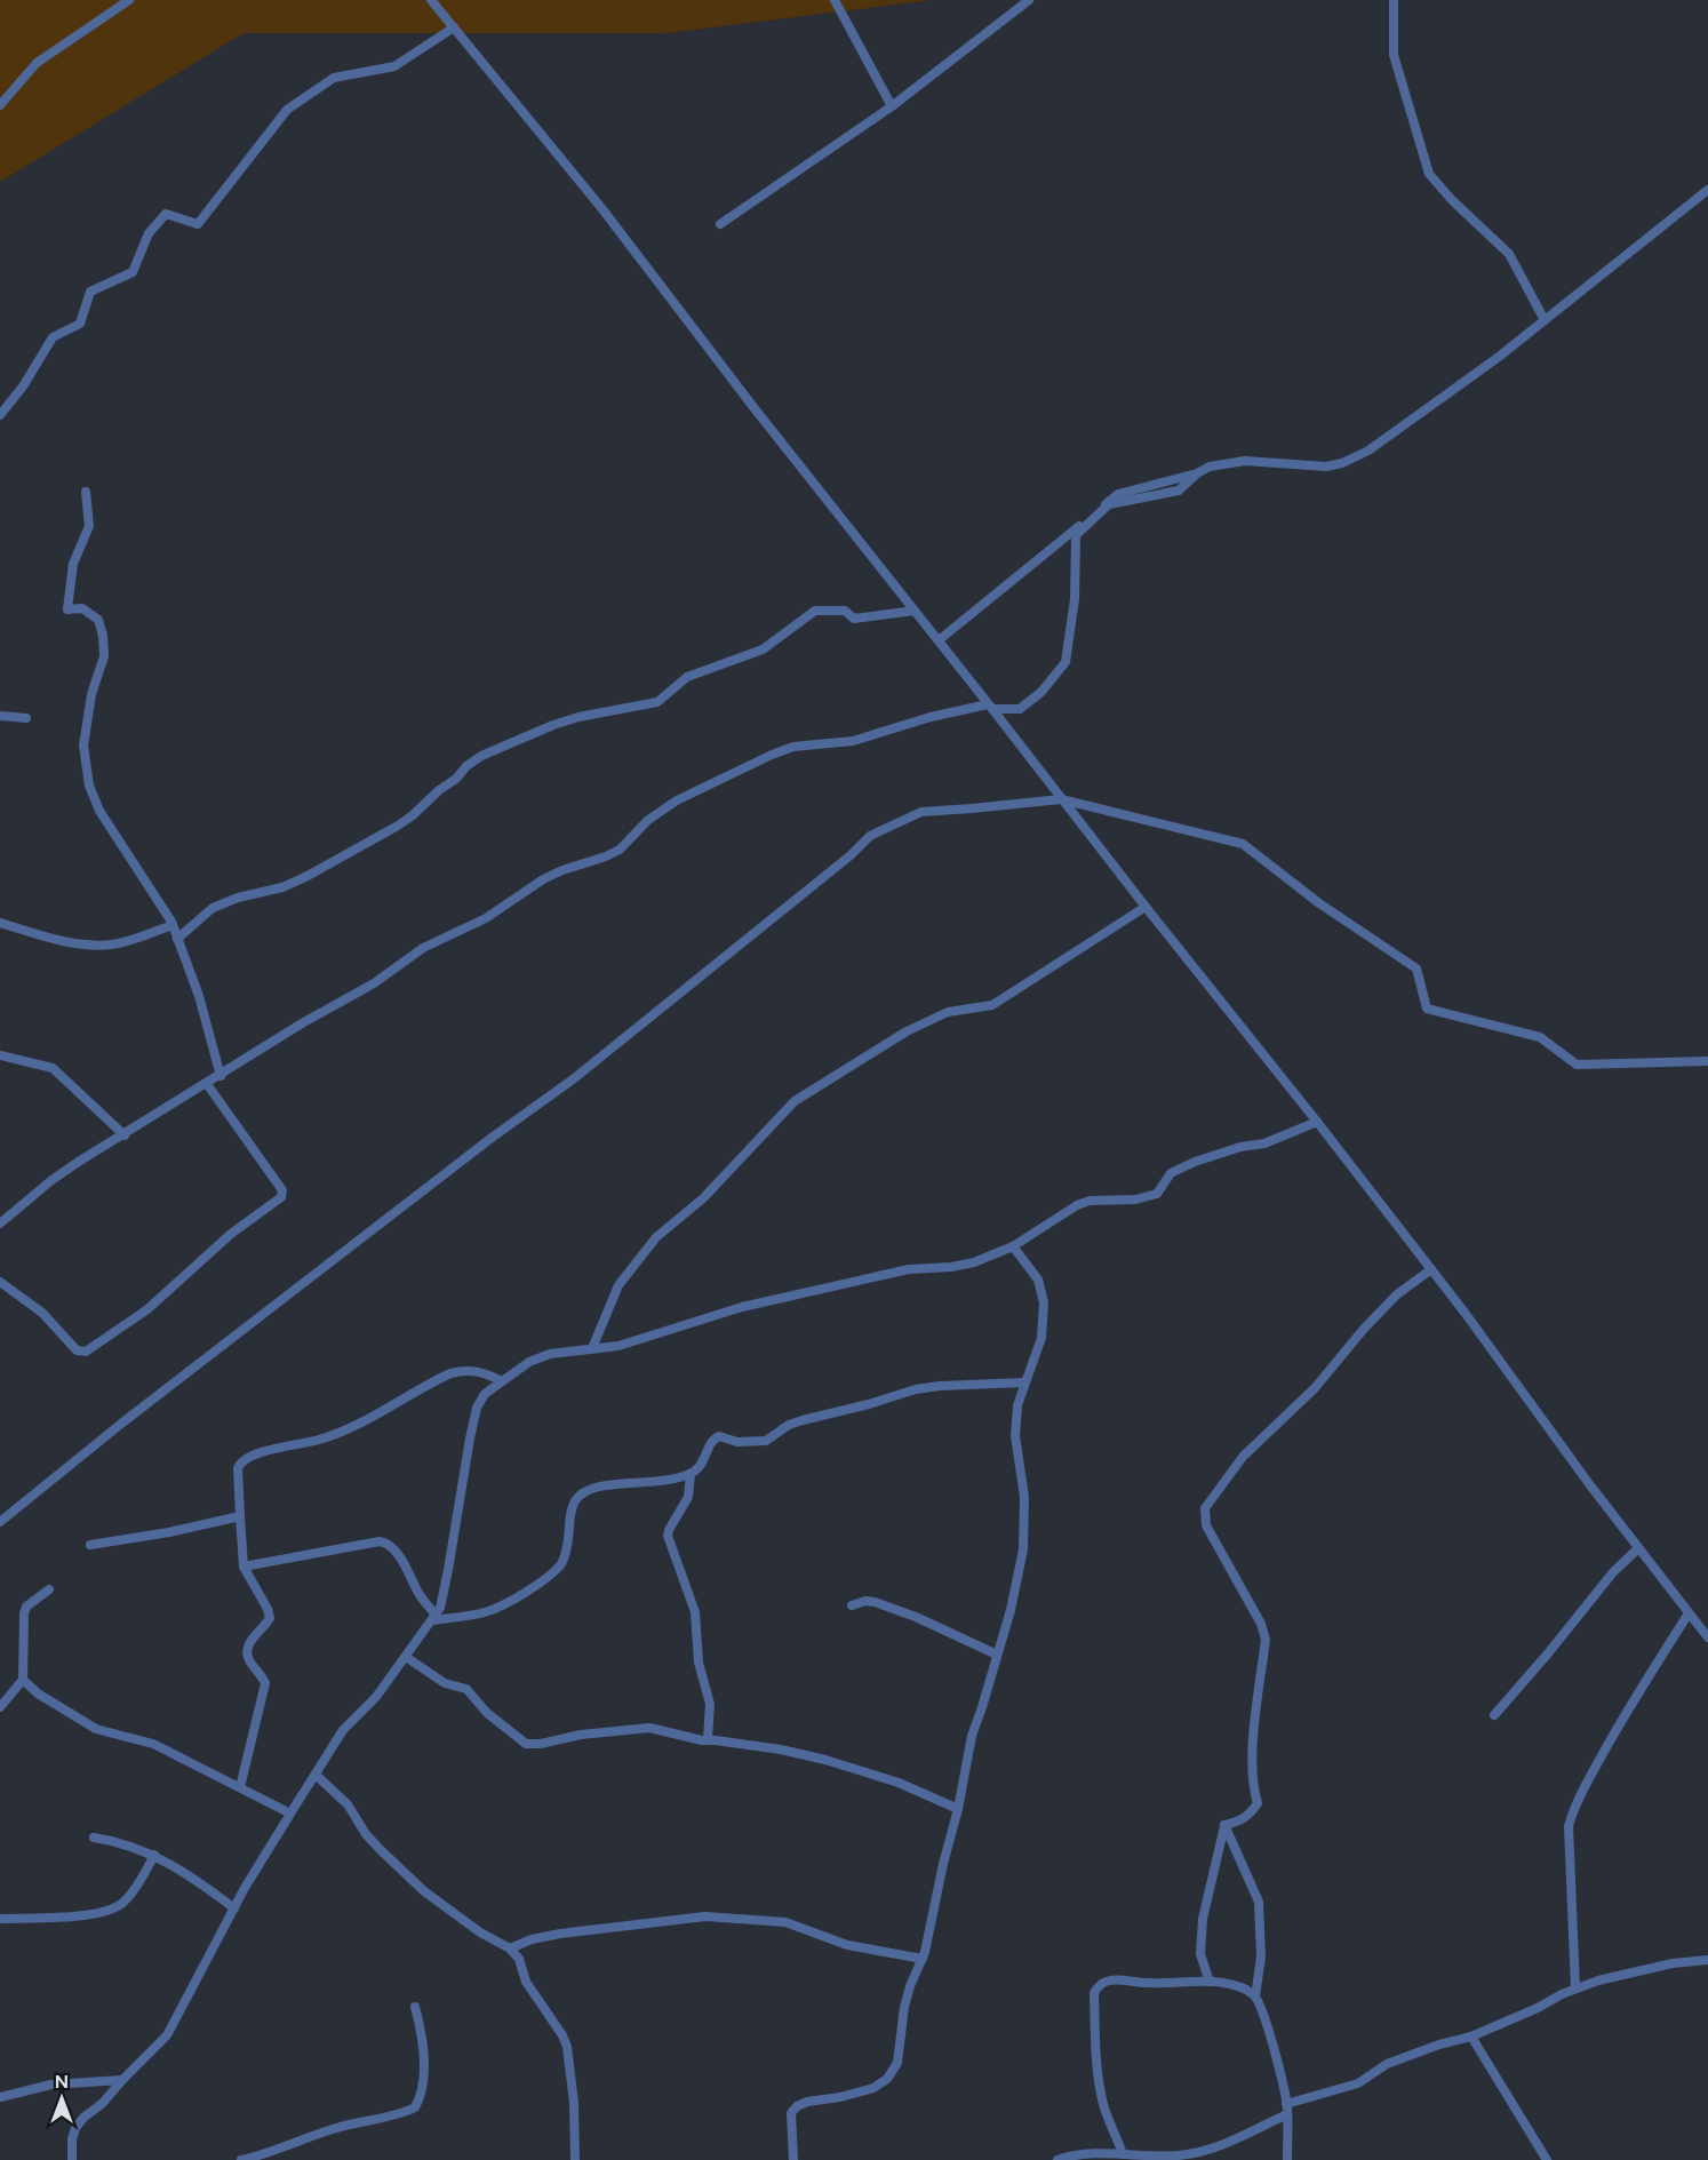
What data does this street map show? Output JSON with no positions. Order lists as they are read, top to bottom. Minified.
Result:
{"north":"top"}
